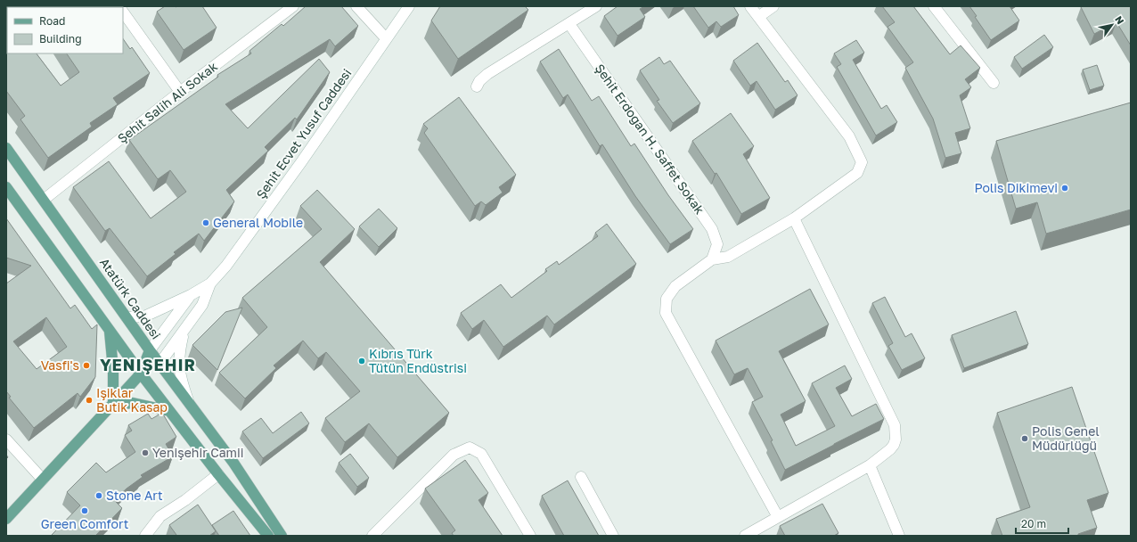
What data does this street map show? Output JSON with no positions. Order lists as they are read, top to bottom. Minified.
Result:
{"streets":{"main road":["Şehit Ecvet Yusuf Caddesi","Atatürk Caddesi"],"street":["Şehit Salih Ali Sokak","Şehit Erdoğan H. Saffet Sokak"]},"crossings":[["Şehit Salih Ali Sokak","Atatürk Caddesi"],["Şehit Ecvet Yusuf Caddesi","Atatürk Caddesi"]],"districts":["YENIŞEHIR"],"places":["Polis Dikimevi","General Mobile","Kıbrıs Türk Tütün Endüstrisi","Vasfi's","Işiklar Butik Kasap","Polis Genel Müdürlüğü","Yenişehir Camii","Stone Art","Green Comfort"],"legend":["Road","Building"],"scale_bar":"20 m","north":"top right"}
